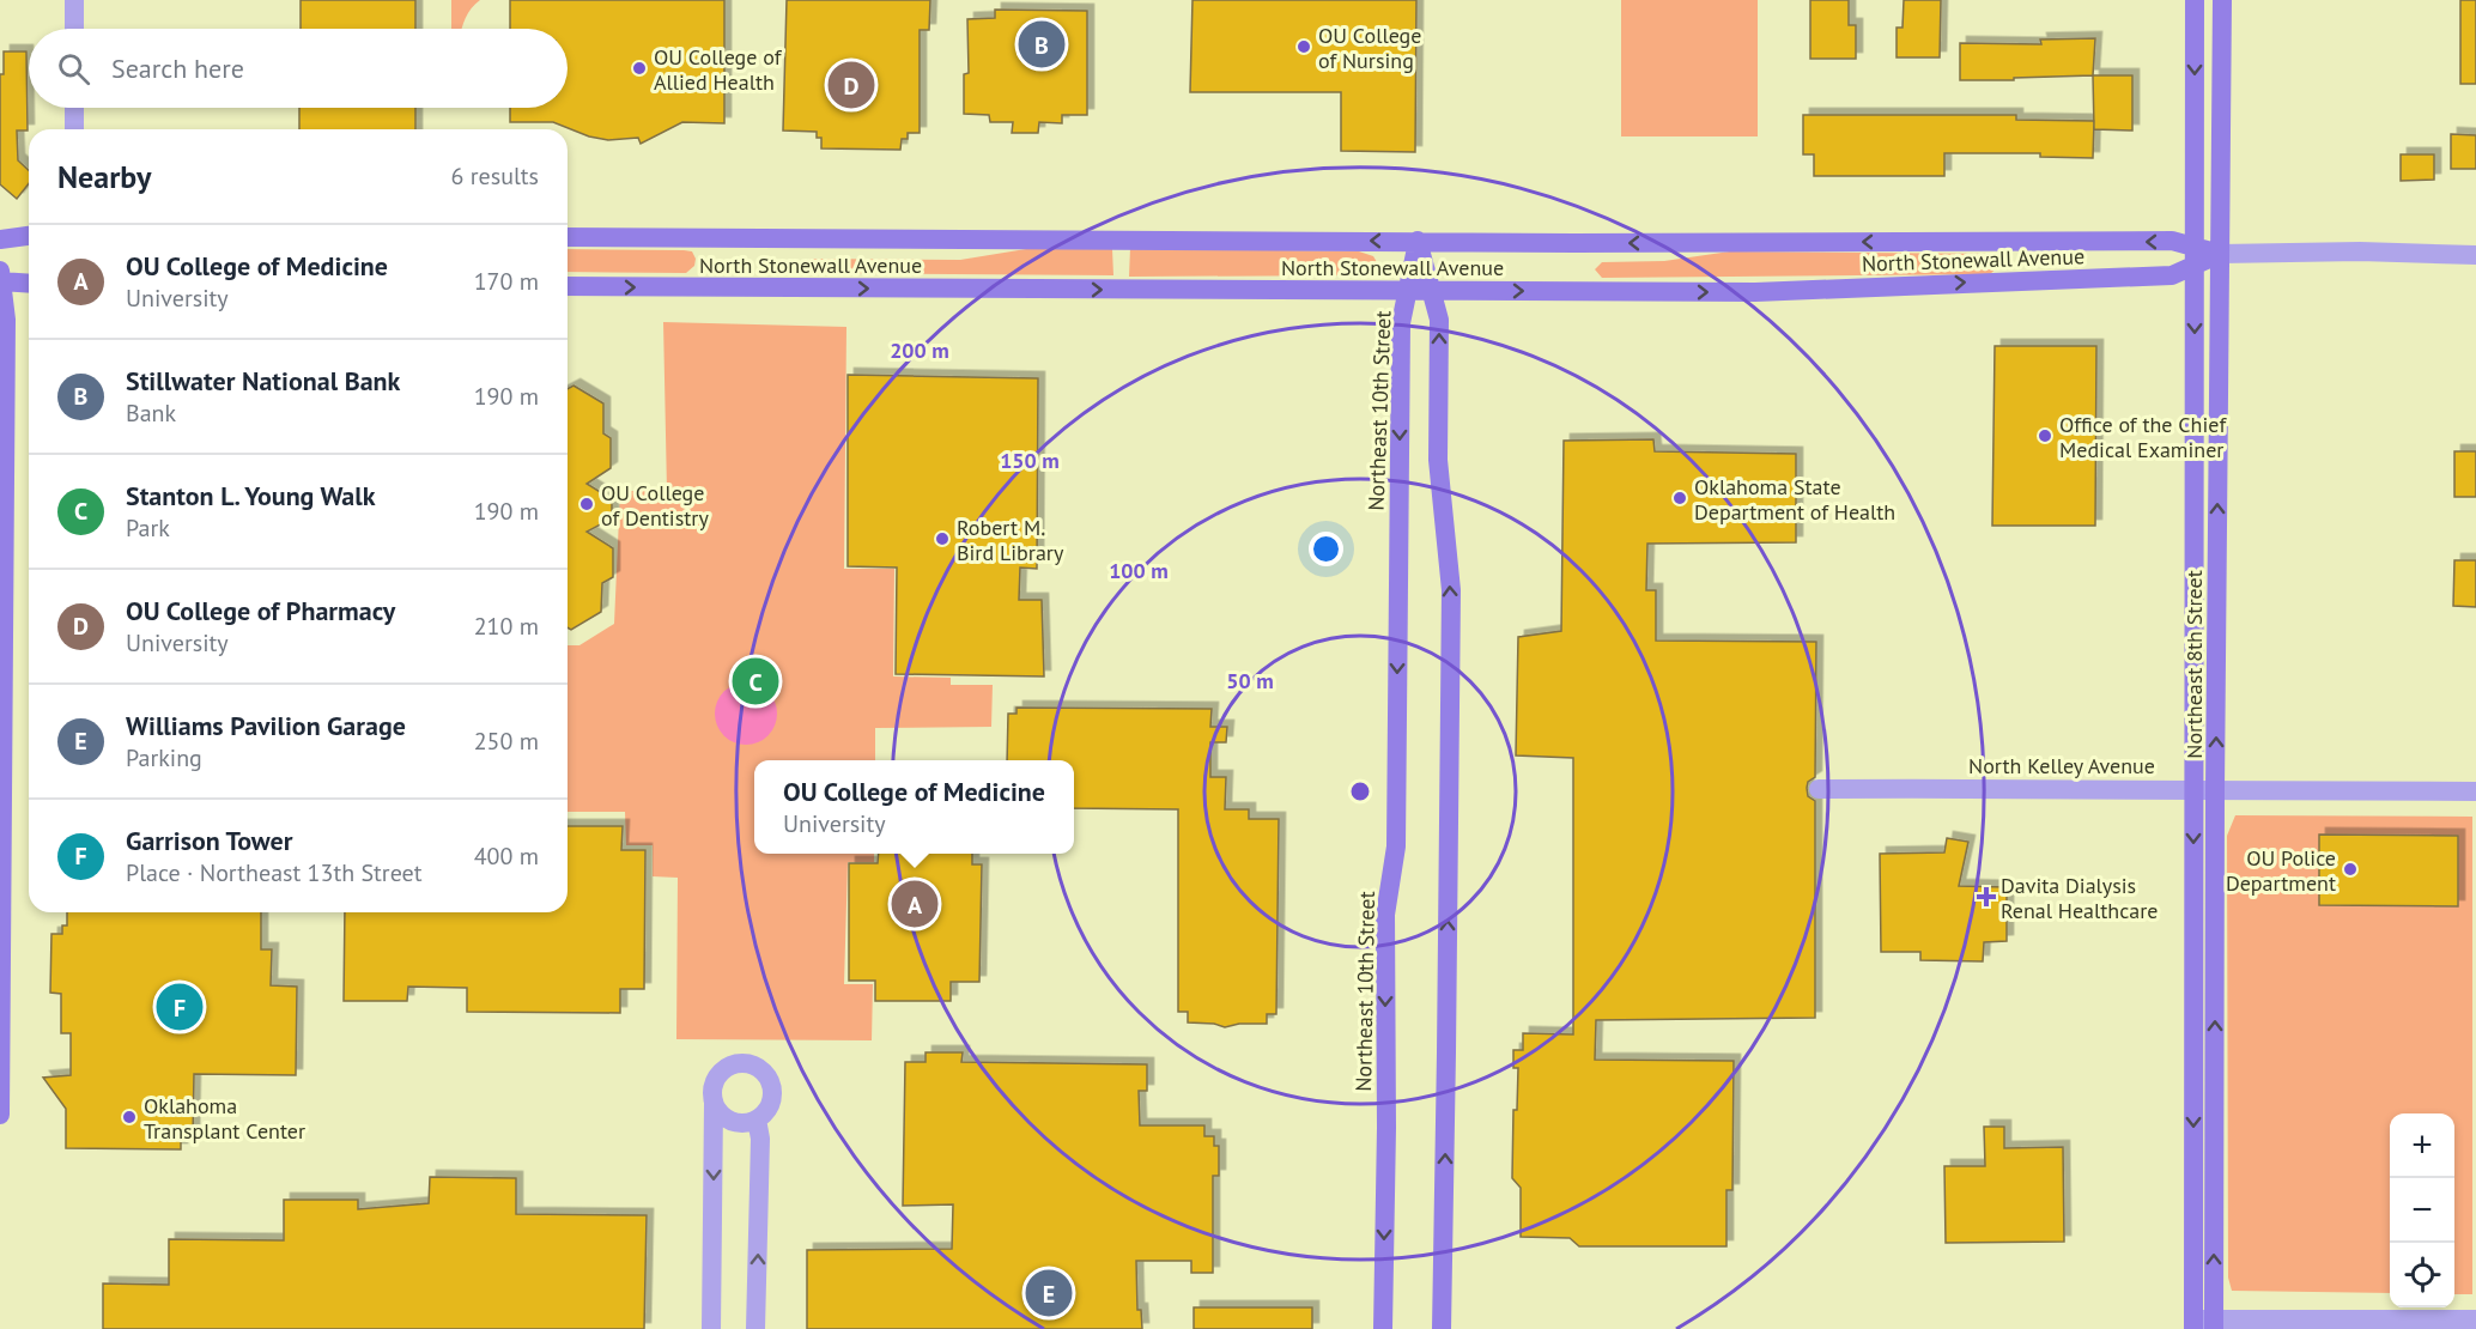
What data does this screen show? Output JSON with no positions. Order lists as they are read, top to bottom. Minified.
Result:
{"streets":{"main road":["North Stonewall Avenue","Northeast 10th Street","Northeast 8th Street"],"street":["North Kelley Avenue"]},"crossings":[["North Stonewall Avenue","Northeast 10th Street"],["North Stonewall Avenue","Northeast 8th Street"],["Northeast 8th Street","North Kelley Avenue"]],"places":{"other":["OU College of Nursing","OU College of Allied Health","Office of the Chief Medical Examiner","Oklahoma State Department of Health","OU College of Dentistry","Robert M. Bird Library","OU Police Department","Oklahoma Transplant Center"],"health":["Davita Dialysis Renal Healthcare"]},"page":{"pins":["B","D","C","A","F","E"],"search":"Search here","heading":["Nearby","6 results"],"list":[{"mark":"A","name":"OU College of Medicine","note":"University","value":"170 m"},{"mark":"B","name":"Stillwater National Bank","note":"Bank","value":"190 m"},{"mark":"C","name":"Stanton L. Young Walk","note":"Park","value":"190 m"},{"mark":"D","name":"OU College of Pharmacy","note":"University","value":"210 m"},{"mark":"E","name":"Williams Pavilion Garage","note":"Parking","value":"250 m"},{"mark":"F","name":"Garrison Tower","note":"Place · Northeast 13th Street","value":"400 m"}],"popup":["OU College of Medicine","University"],"map_buttons":["+","−"]},"rings":["200 m","150 m","100 m","50 m"]}
